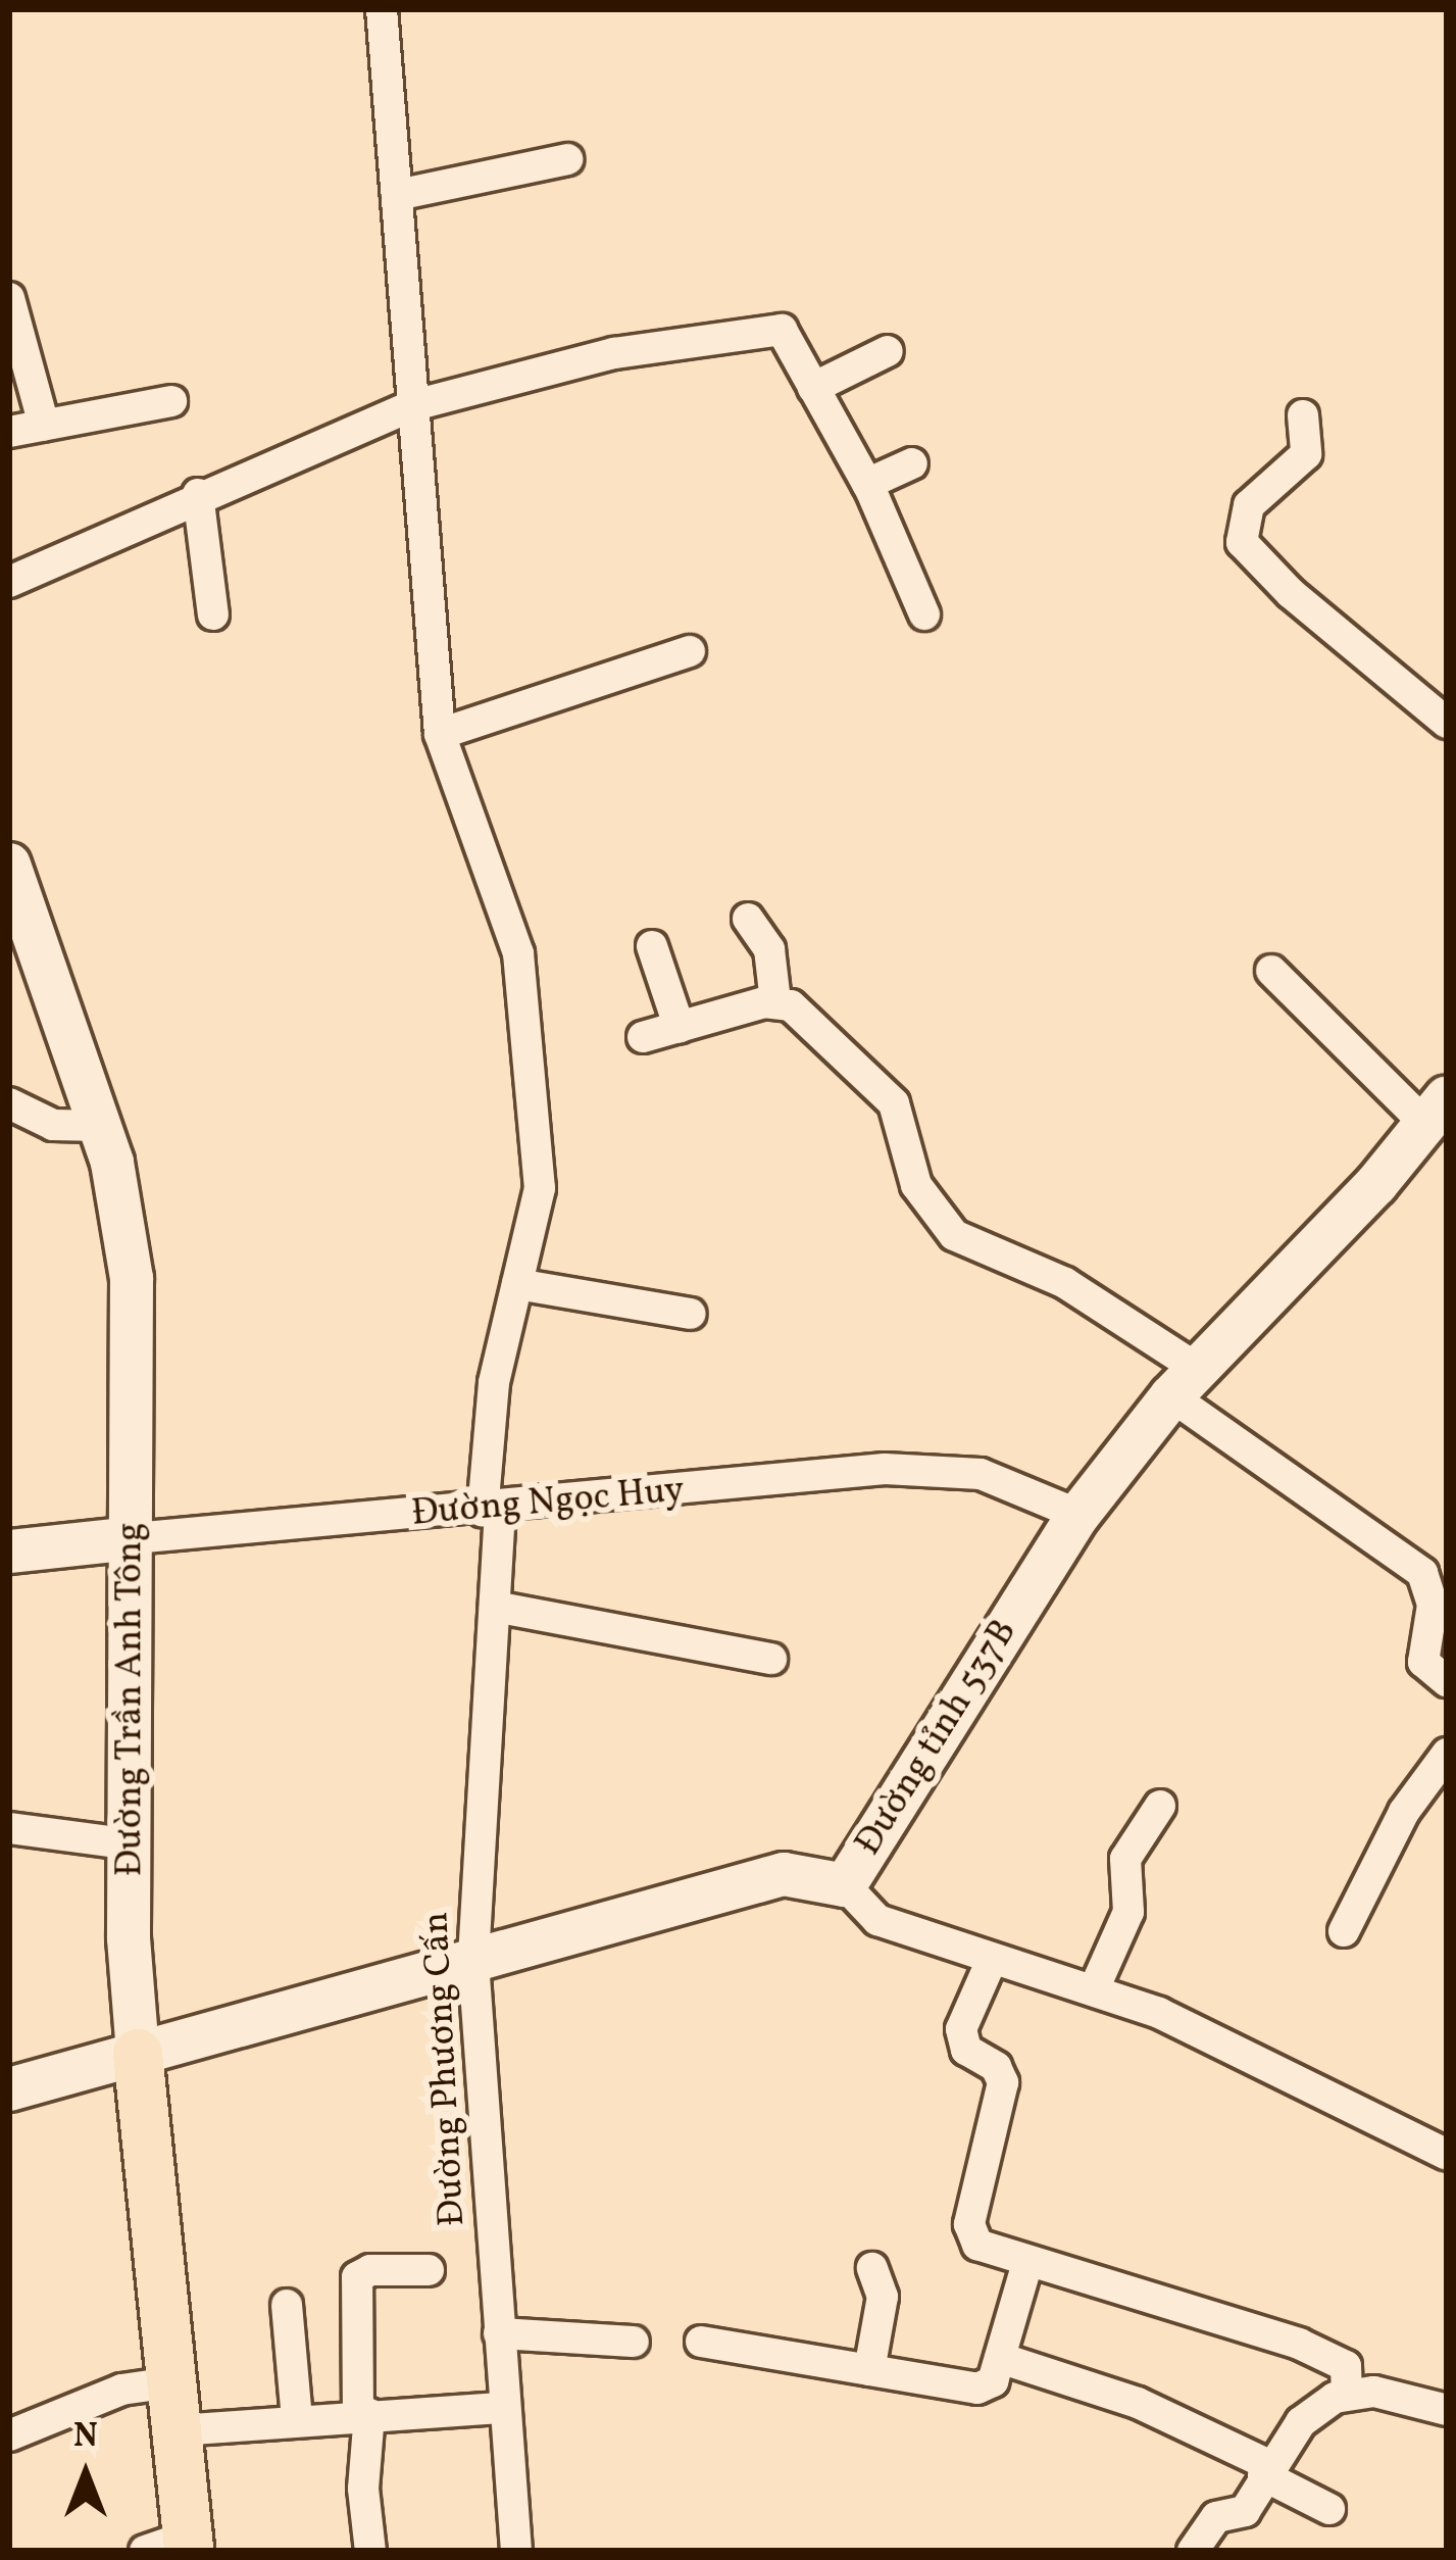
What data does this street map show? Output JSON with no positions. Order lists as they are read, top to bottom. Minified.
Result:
{"streets":{"main road":["Đường Ngọc Huy","Đường Trần Anh Tông","Đường tỉnh 537B"],"street":["Đường Phương Cấn"]},"crossings":[["Đường Ngọc Huy","Đường Trần Anh Tông"],["Đường Ngọc Huy","Đường tỉnh 537B"],["Đường Ngọc Huy","Đường Phương Cấn"],["Đường Trần Anh Tông","Đường tỉnh 537B"],["Đường tỉnh 537B","Đường Phương Cấn"]],"north":"top"}
